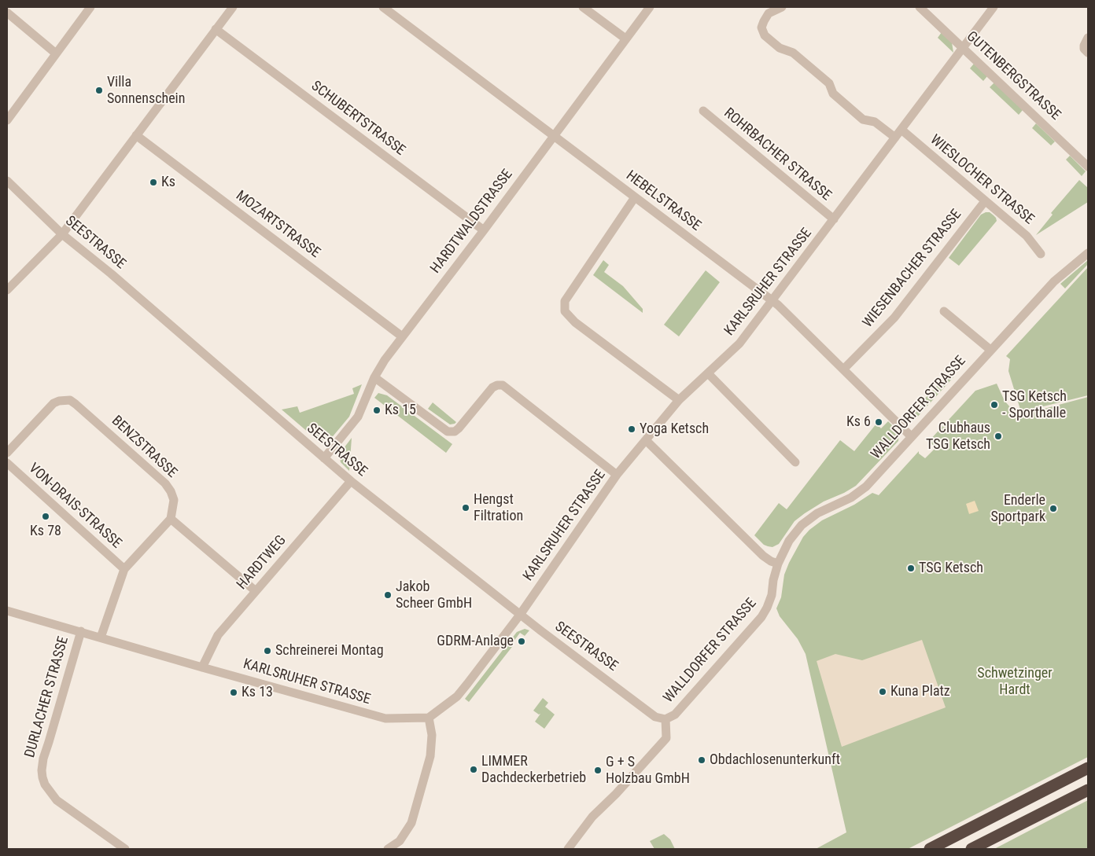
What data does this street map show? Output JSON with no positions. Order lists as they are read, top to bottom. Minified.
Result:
{"streets":{"street":["GUTENBERGSTRASSE","SCHUBERTSTRASSE","ROHRBACHER STRASSE","WIESLOCHER STRASSE","HEBELSTRASSE","HARDTWALDSTRASSE","MOZARTSTRASSE","SEESTRASSE","WIESENBACHER STRASSE","KARLSRUHER STRASSE","WALLDORFER STRASSE","BENZSTRASSE","VON-DRAIS-STRASSE","HARDTWEG","DURLACHER STRASSE"]},"crossings":[["GUTENBERGSTRASSE","KARLSRUHER STRASSE"],["SCHUBERTSTRASSE","HARDTWALDSTRASSE"],["ROHRBACHER STRASSE","KARLSRUHER STRASSE"],["WIESLOCHER STRASSE","WIESENBACHER STRASSE"],["WIESLOCHER STRASSE","KARLSRUHER STRASSE"],["HEBELSTRASSE","HARDTWALDSTRASSE"],["HEBELSTRASSE","WIESENBACHER STRASSE"],["HEBELSTRASSE","KARLSRUHER STRASSE"],["HEBELSTRASSE","WALLDORFER STRASSE"],["HARDTWALDSTRASSE","MOZARTSTRASSE"],["HARDTWALDSTRASSE","SEESTRASSE"],["SEESTRASSE","KARLSRUHER STRASSE"],["SEESTRASSE","WALLDORFER STRASSE"],["SEESTRASSE","HARDTWEG"],["KARLSRUHER STRASSE","HARDTWEG"],["KARLSRUHER STRASSE","DURLACHER STRASSE"]],"parks":["Schwetzinger Hardt"],"places":["Villa Sonnenschein","Ks","TSG Ketsch - Sporthalle","Ks 15","Ks 6","Yoga Ketsch","Clubhaus TSG Ketsch","Hengst Filtration","Enderle Sportpark","Ks 78","TSG Ketsch","Jakob Scheer GmbH","GDRM-Anlage","Schreinerei Montag","Kuna Platz","Ks 13","Obdachlosenunterkunft","LIMMER Dachdeckerbetrieb","G + S Holzbau GmbH"]}
